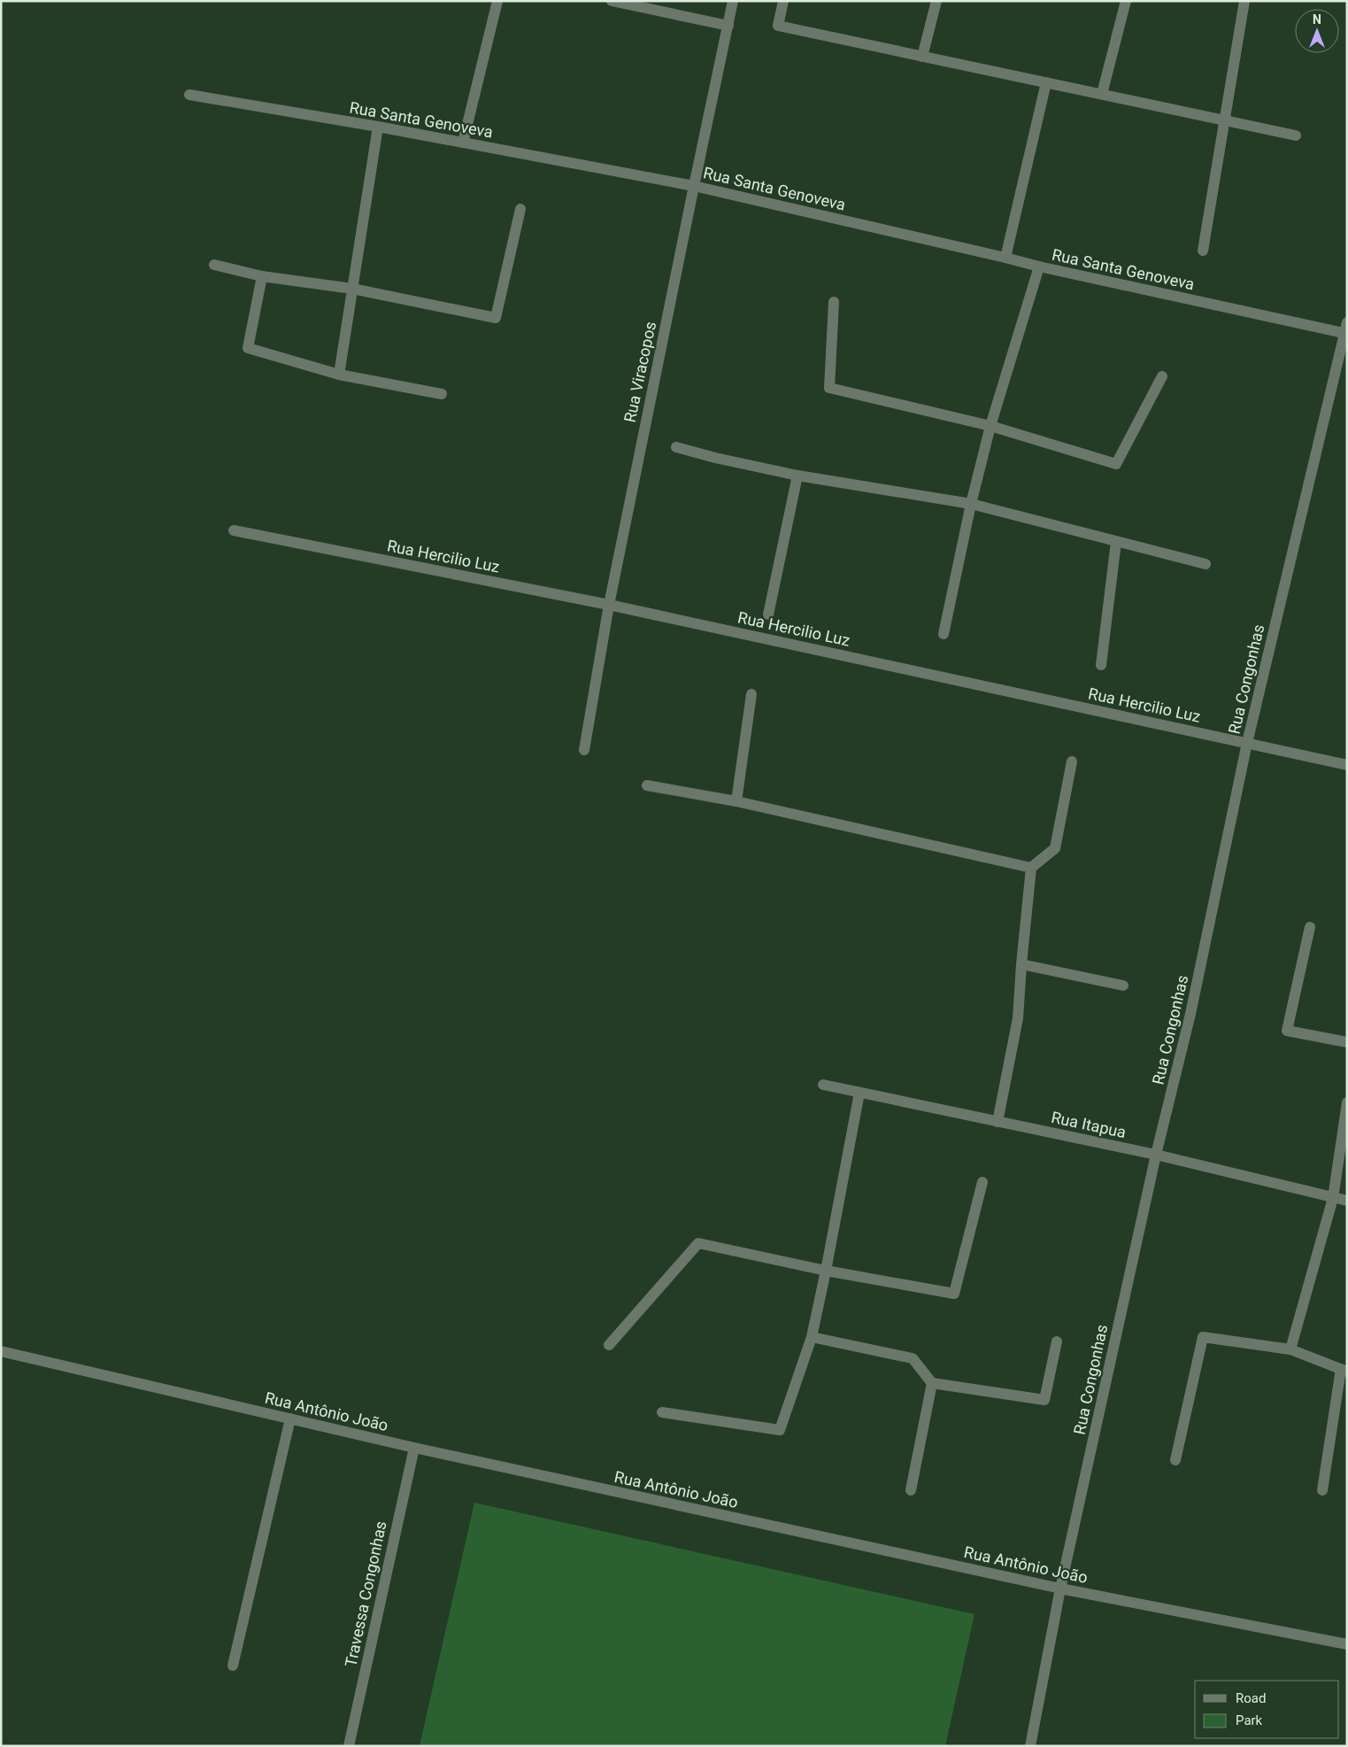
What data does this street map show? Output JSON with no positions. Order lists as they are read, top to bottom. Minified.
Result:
{"streets":{"street":["Rua Santa Genoveva","Rua Viracopos","Rua Hercilio Luz","Rua Congonhas","Rua Itapua","Rua Antônio João","Travessa Congonhas"]},"crossings":[["Rua Santa Genoveva","Rua Viracopos"],["Rua Santa Genoveva","Rua Congonhas"],["Rua Viracopos","Rua Hercilio Luz"],["Rua Hercilio Luz","Rua Congonhas"],["Rua Congonhas","Rua Itapua"],["Rua Congonhas","Rua Antônio João"],["Rua Antônio João","Travessa Congonhas"]],"legend":["Road","Park"],"north":"top"}
